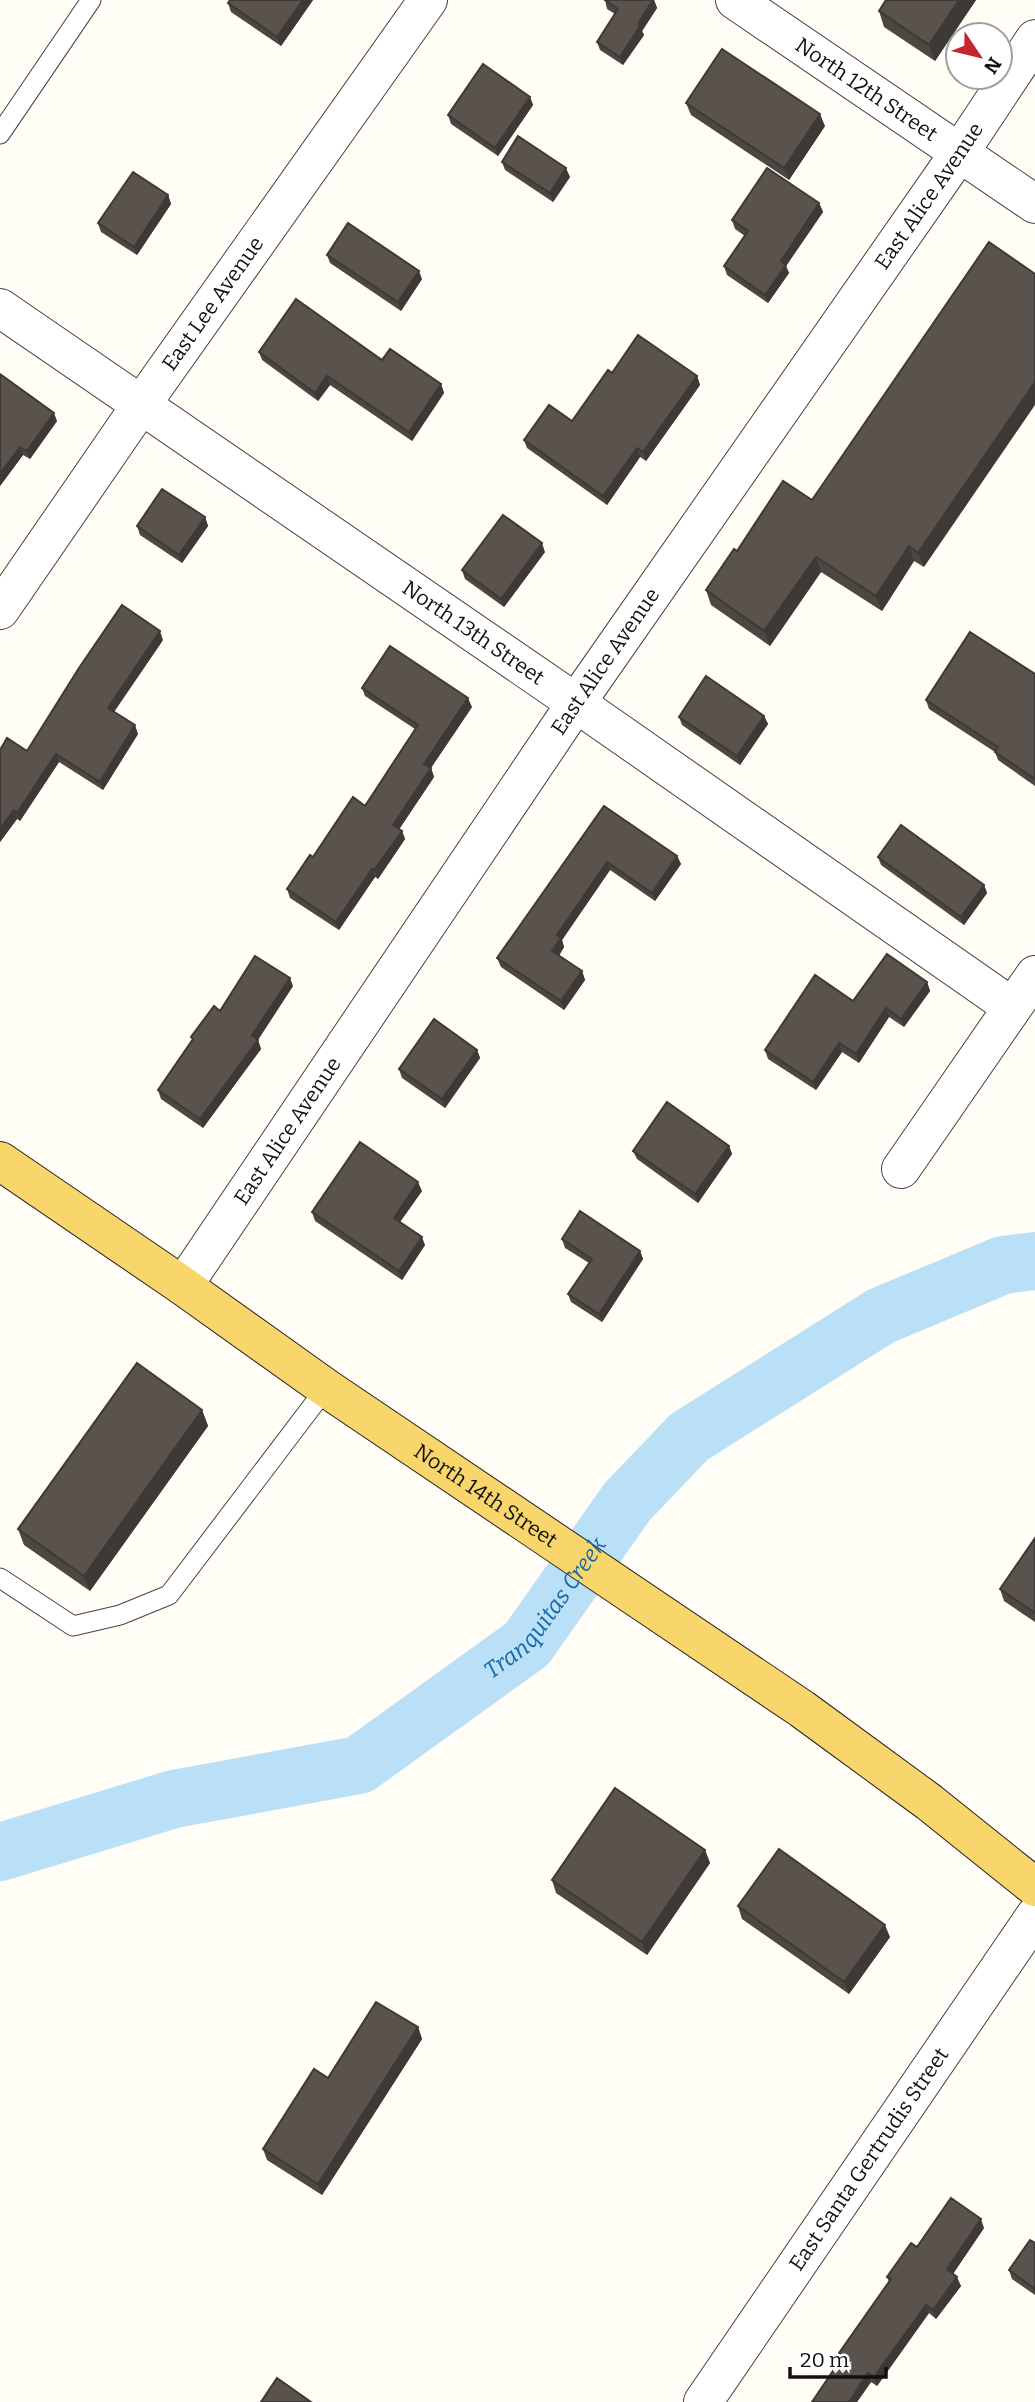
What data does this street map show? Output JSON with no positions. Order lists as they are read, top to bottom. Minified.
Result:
{"streets":{"main road":["North 14th Street"],"street":["North 12th Street","East Alice Avenue","East Lee Avenue","North 13th Street","East Santa Gertrudis Street"]},"crossings":[["North 12th Street","East Alice Avenue"],["East Alice Avenue","North 13th Street"],["East Alice Avenue","North 14th Street"],["East Lee Avenue","North 13th Street"]],"water":["Tranquitas Creek"],"scale_bar":"20 m","north":"bottom right"}
